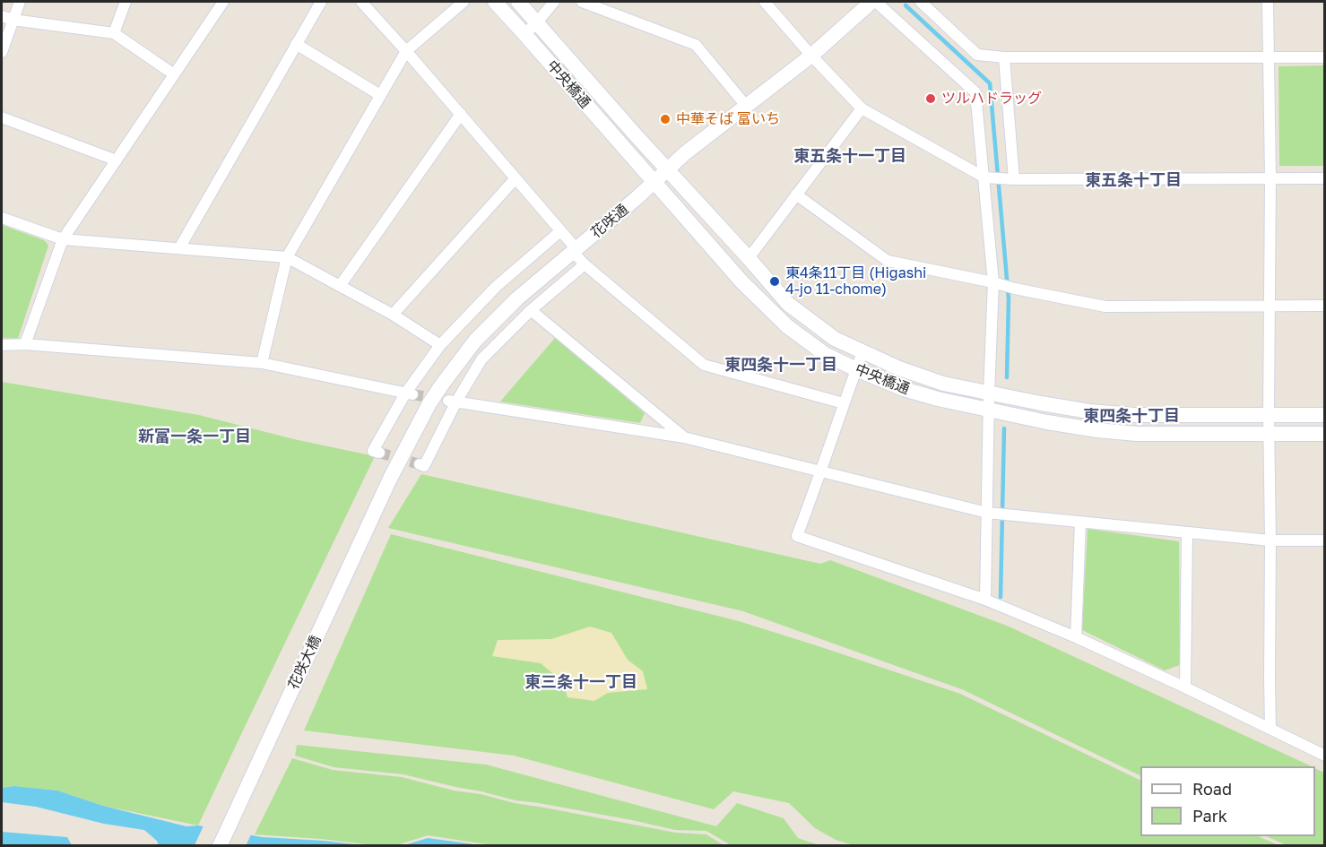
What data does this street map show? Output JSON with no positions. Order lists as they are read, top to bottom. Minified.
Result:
{"streets":{"street":["中央橋通","花咲通","花咲大橋"]},"crossings":[["中央橋通","花咲通"],["花咲通","花咲大橋"]],"districts":["東五条十一丁目","東五条十丁目","東四条十一丁目","東四条十丁目","新富一条一丁目","東三条十一丁目"],"places":["ツルハドラッグ","中華そば 富いち","東4条11丁目 (Higashi 4-jo 11-chome)"],"legend":["Road","Park"]}
